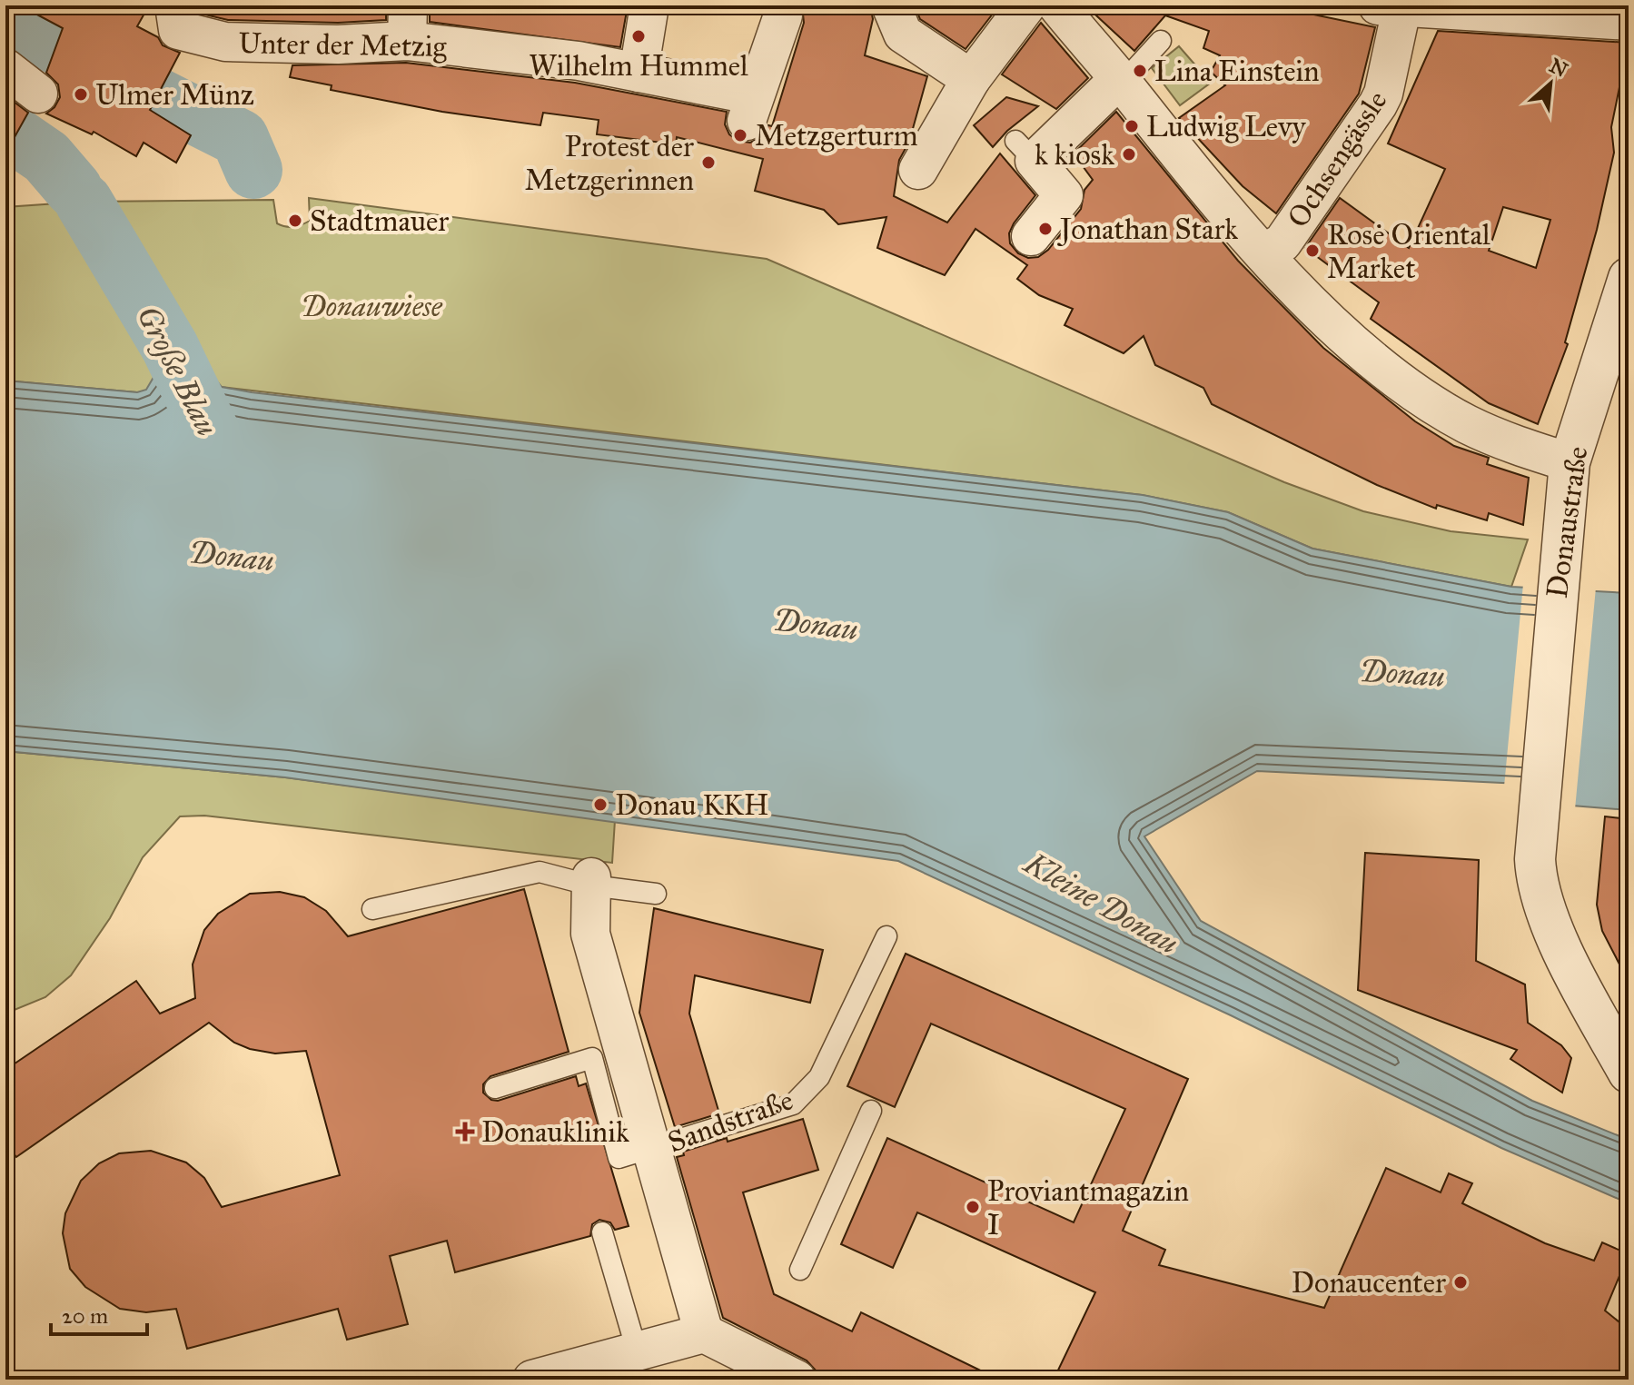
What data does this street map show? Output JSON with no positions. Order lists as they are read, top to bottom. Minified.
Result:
{"streets":{"street":["Unter der Metzig","Ochsengässle","Donaustraße","Sandstraße"]},"water":["Große Blau","Donau","Kleine Donau"],"parks":["Donauwiese"],"places":{"other":["Wilhelm Hummel","Lina Einstein","Ulmer Münz","Ludwig Levy","Metzgerturm","k kiosk","Protest der Metzgerinnen","Stadtmauer","Jonathan Stark","Rosė Oriental Market","Donau KKH","Proviantmagazin I","Donaucenter"],"health":["Donauklinik"]},"scale_bar":"20 m","north":"top right"}
